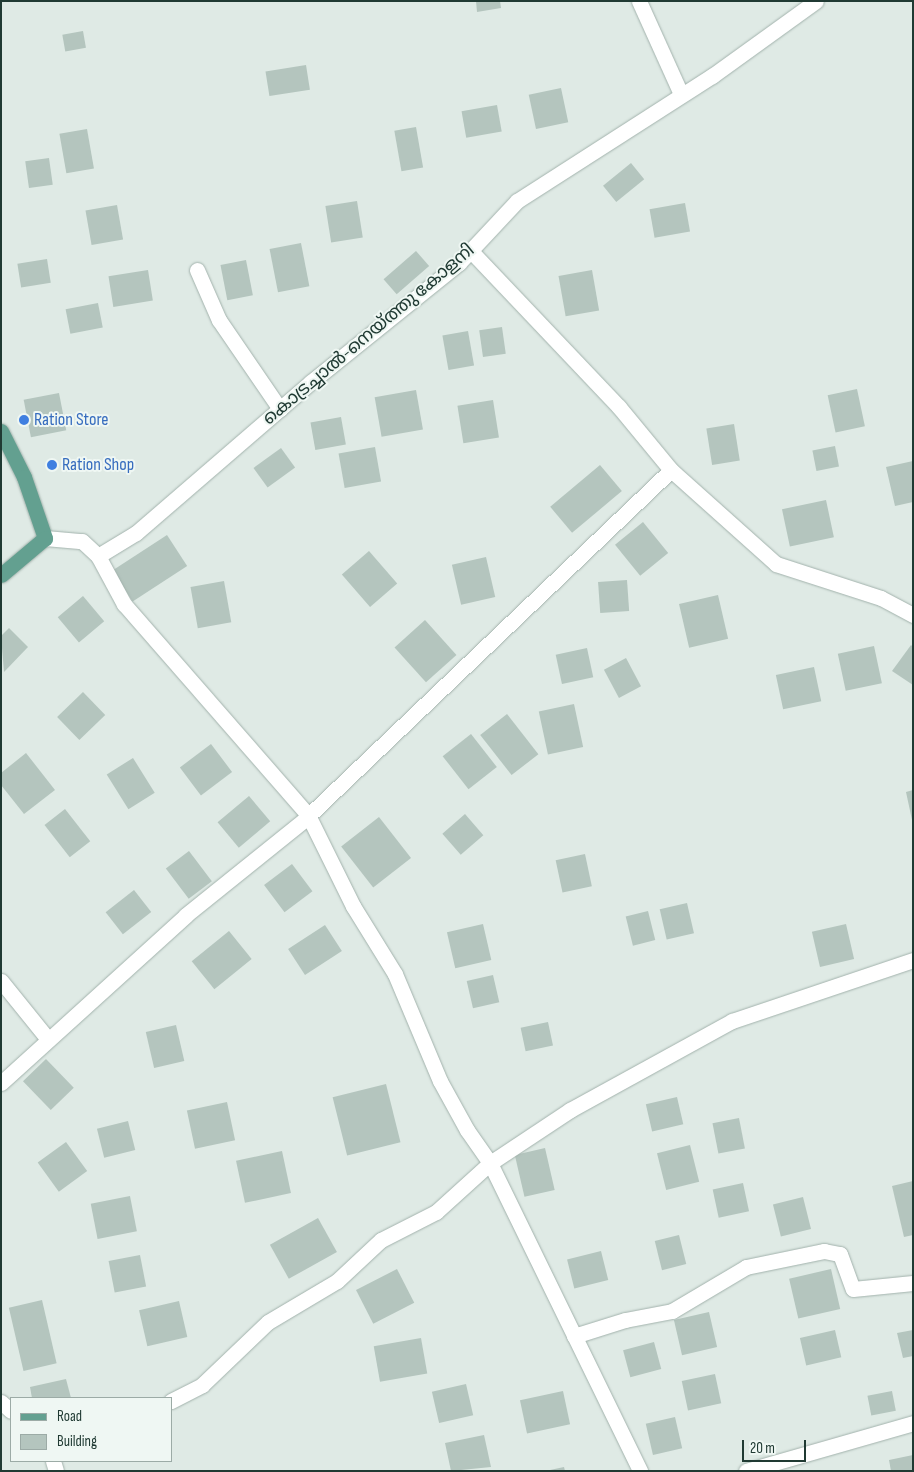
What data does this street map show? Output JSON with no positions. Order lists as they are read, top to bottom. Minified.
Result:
{"streets":{"street":["കൊട്രച്ചാൽ-നെയ്ത്തു കോളനി"]},"places":["Ration Store","Ration Shop"],"legend":["Road","Building"],"scale_bar":"20 m"}
